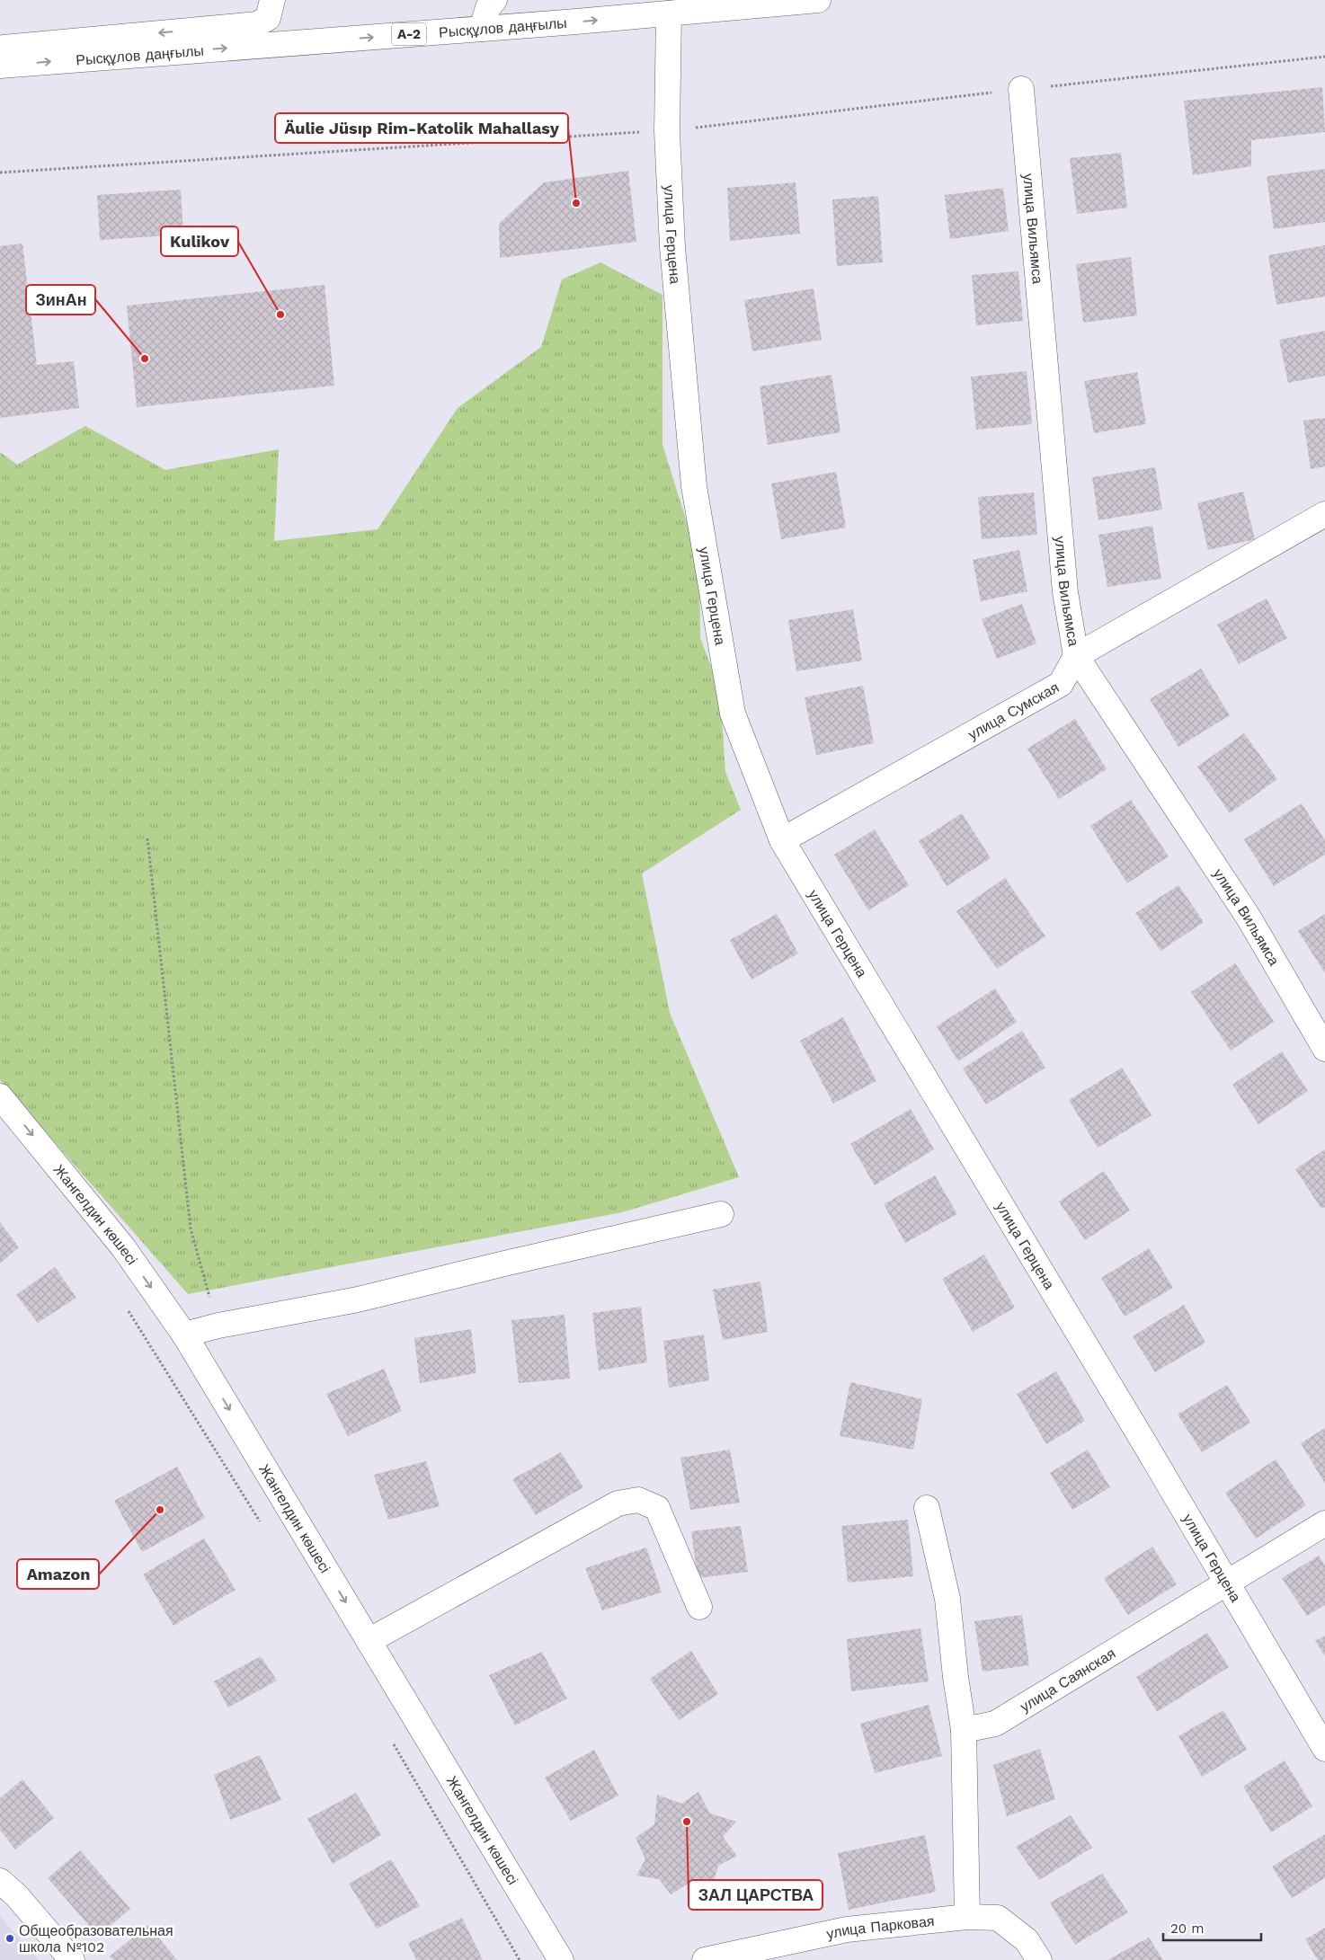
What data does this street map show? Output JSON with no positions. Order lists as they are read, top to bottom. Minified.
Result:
{"streets":{"street":["Рысқұлов даңғылы","A-2","улица Вильямса","улица Герцена","улица Сумская","Жангелдин көшесі","улица Саянская","улица Парковая"]},"crossings":[["Рысқұлов даңғылы","улица Герцена"],["улица Вильямса","улица Сумская"],["улица Герцена","улица Сумская"],["улица Герцена","улица Саянская"]],"one_way":["Жангелдин көшесі"],"places":["Äulie Jüsıp Rim-Katolik Mahallasy","Kulikov","ЗинАн","Amazon","ЗАЛ ЦАРСТВА","Общеобразовательная школа №102"],"scale_bar":"20 m"}
